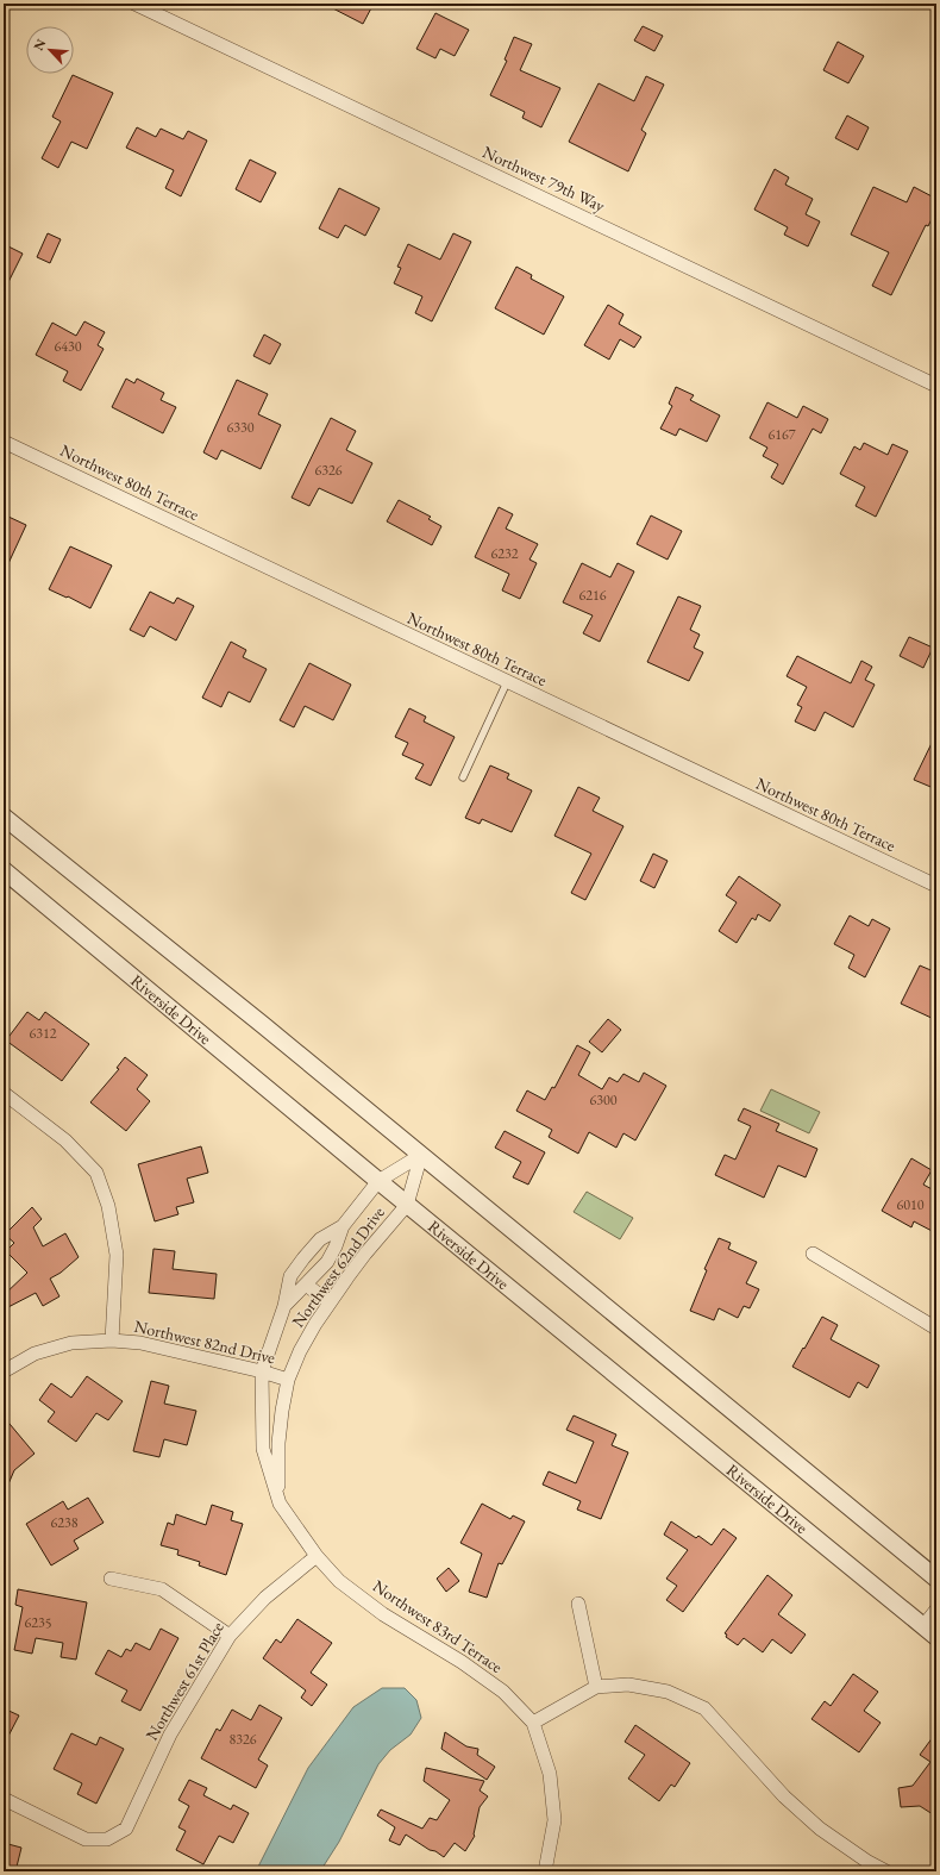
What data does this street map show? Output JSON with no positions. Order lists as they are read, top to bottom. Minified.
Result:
{"streets":{"street":["Northwest 79th Way","Northwest 80th Terrace","Riverside Drive","Northwest 62nd Drive","Northwest 82nd Drive","Northwest 83rd Terrace","Northwest 61st Place"]},"crossings":[["Riverside Drive","Northwest 62nd Drive"],["Northwest 62nd Drive","Northwest 82nd Drive"],["Northwest 62nd Drive","Northwest 83rd Terrace"],["Northwest 83rd Terrace","Northwest 61st Place"]],"house_numbers":["6430","6330","6167","6326","6232","6216","6312","6300","6010","6238","6235","8326"],"north":"top left"}
